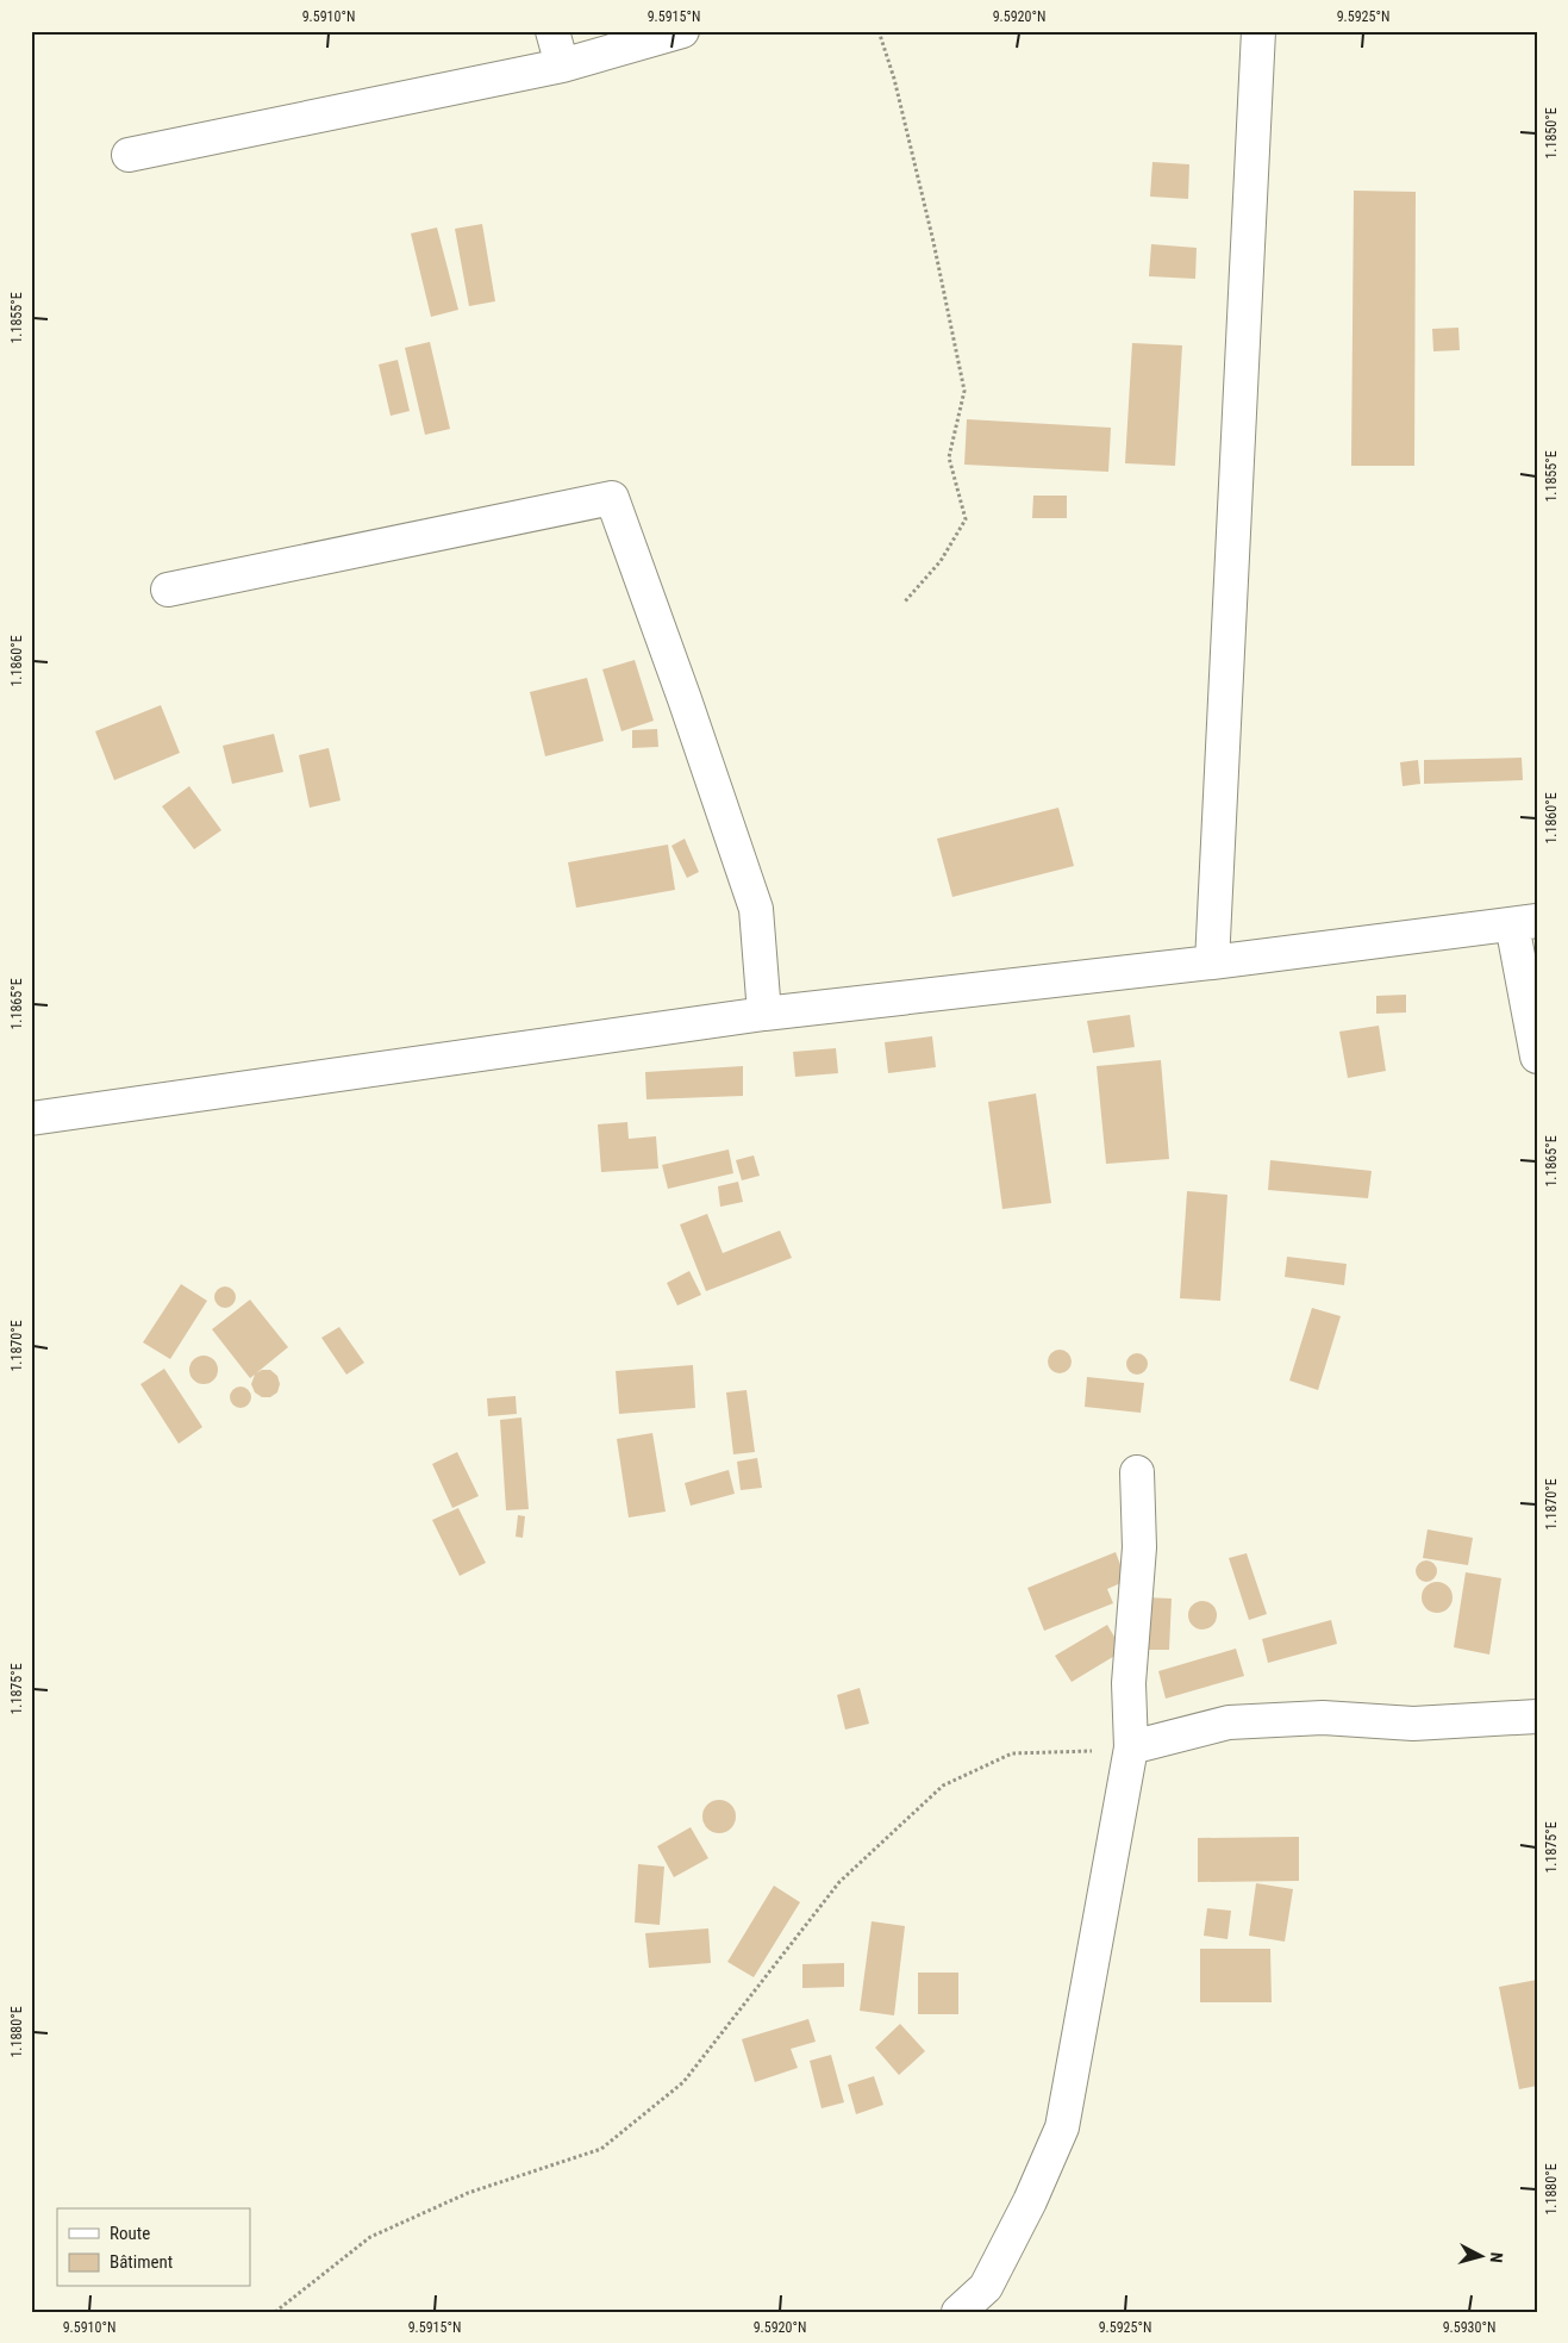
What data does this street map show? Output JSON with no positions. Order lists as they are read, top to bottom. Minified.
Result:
{"legend":["Route","Bâtiment"],"north":"right","coordinates":["9.5910°N","9.5915°N","9.5920°N","9.5925°N","1.1850°E","1.1855°E","1.1860°E","1.1865°E","1.1870°E","1.1875°E","1.1880°E","9.5930°N"]}
